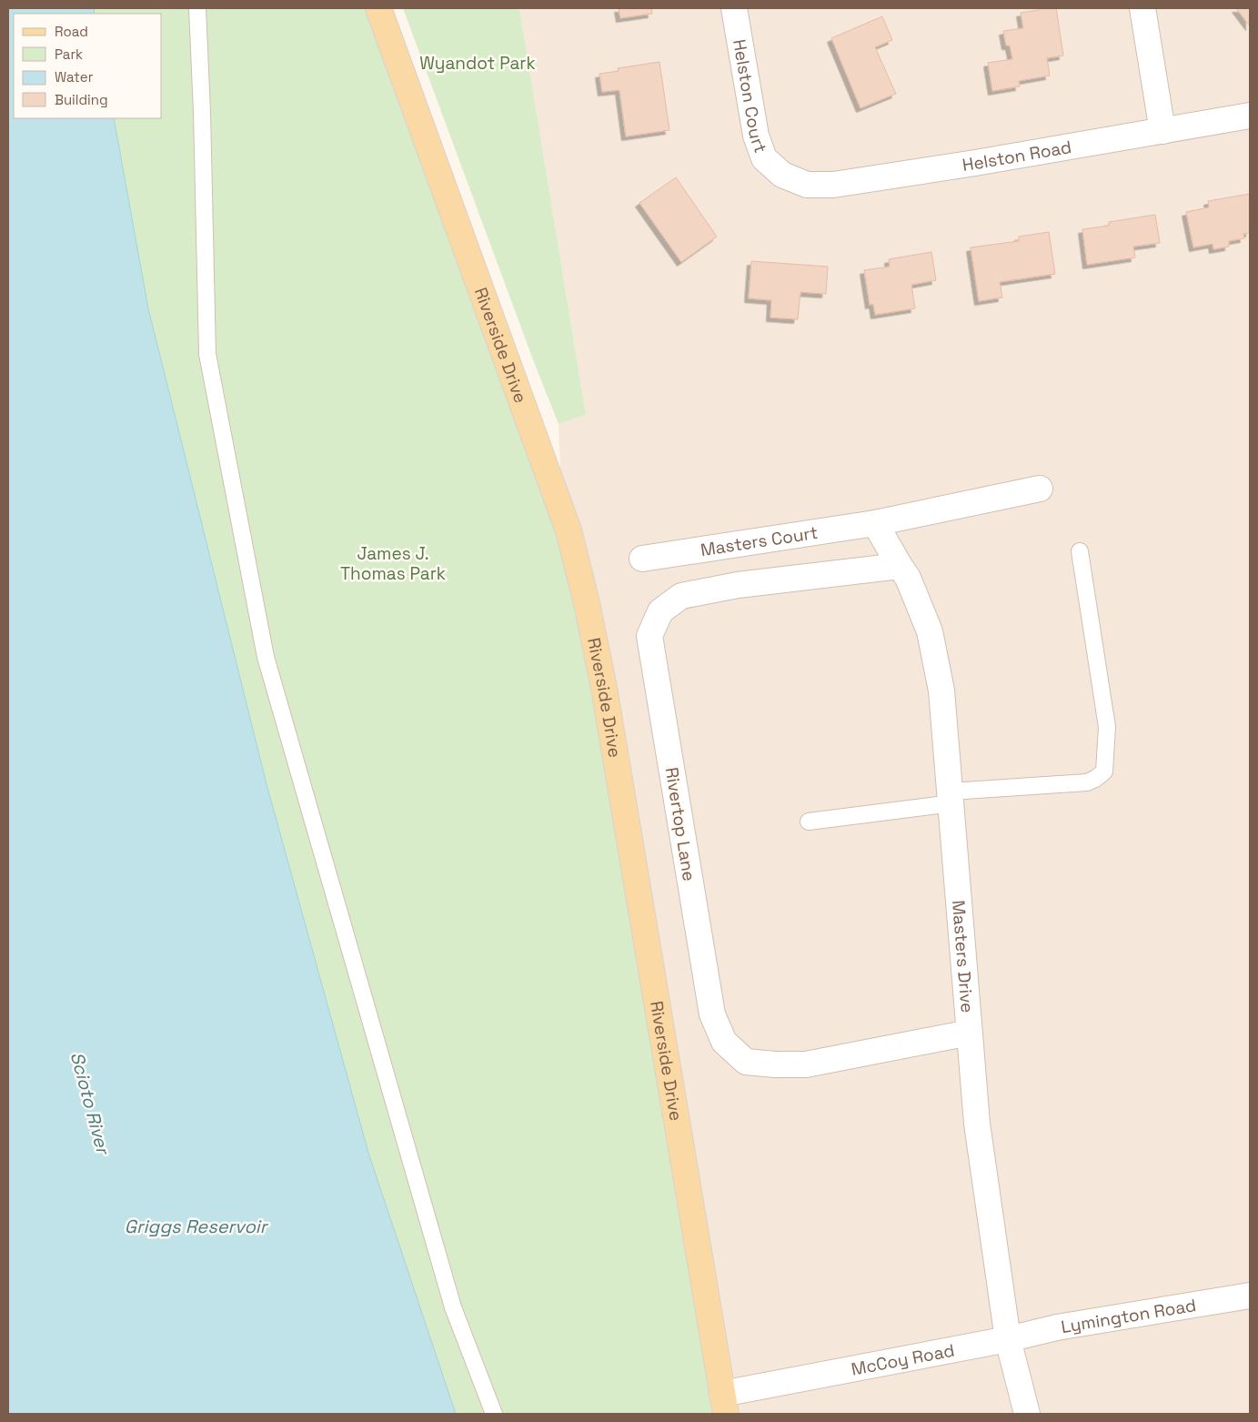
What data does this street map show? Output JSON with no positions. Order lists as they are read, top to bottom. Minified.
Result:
{"streets":{"main road":["Riverside Drive"],"street":["Helston Court","Helston Road","Masters Court","Rivertop Lane","Masters Drive","Lymington Road","McCoy Road"]},"crossings":[["Helston Court","Helston Road"],["Riverside Drive","McCoy Road"],["Rivertop Lane","Masters Drive"],["Masters Drive","Lymington Road"],["Masters Drive","McCoy Road"],["Lymington Road","McCoy Road"]],"water":["Scioto River","Griggs Reservoir"],"parks":["Wyandot Park","James J. Thomas Park"],"legend":["Road","Park","Water","Building"]}
